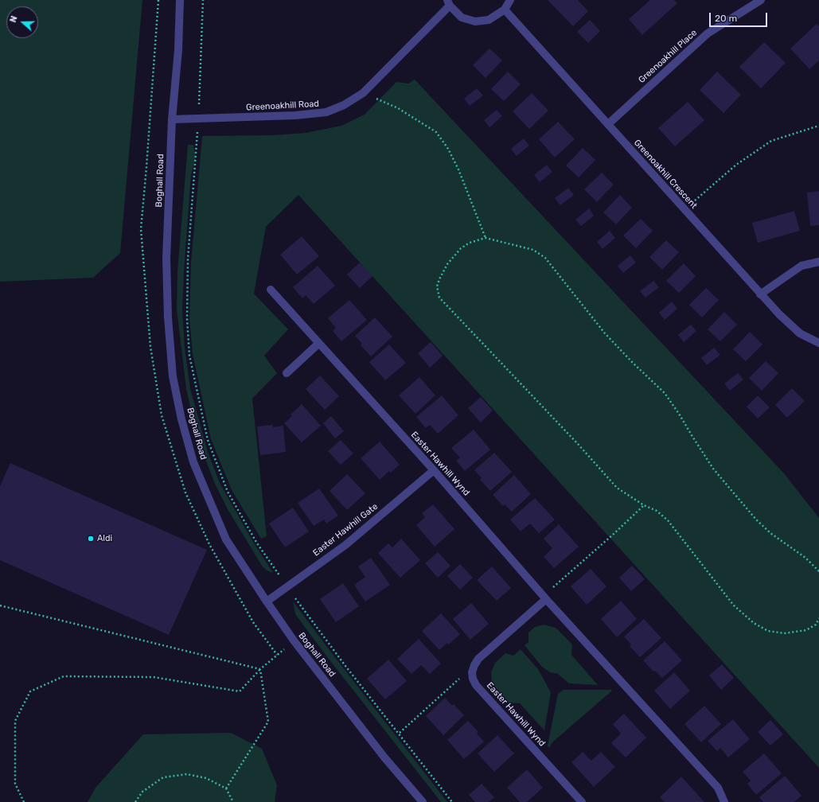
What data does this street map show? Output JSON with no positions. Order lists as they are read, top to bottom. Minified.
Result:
{"streets":{"street":["Greenoakhill Place","Greenoakhill Road","Greenoakhill Crescent","Boghall Road","Easter Hawhill Wynd","Easter Hawhill Gate"]},"crossings":[["Greenoakhill Place","Greenoakhill Crescent"],["Greenoakhill Road","Greenoakhill Crescent"],["Greenoakhill Road","Boghall Road"],["Boghall Road","Easter Hawhill Gate"],["Easter Hawhill Wynd","Easter Hawhill Gate"]],"places":["Aldi"],"scale_bar":"20 m","north":"left"}
